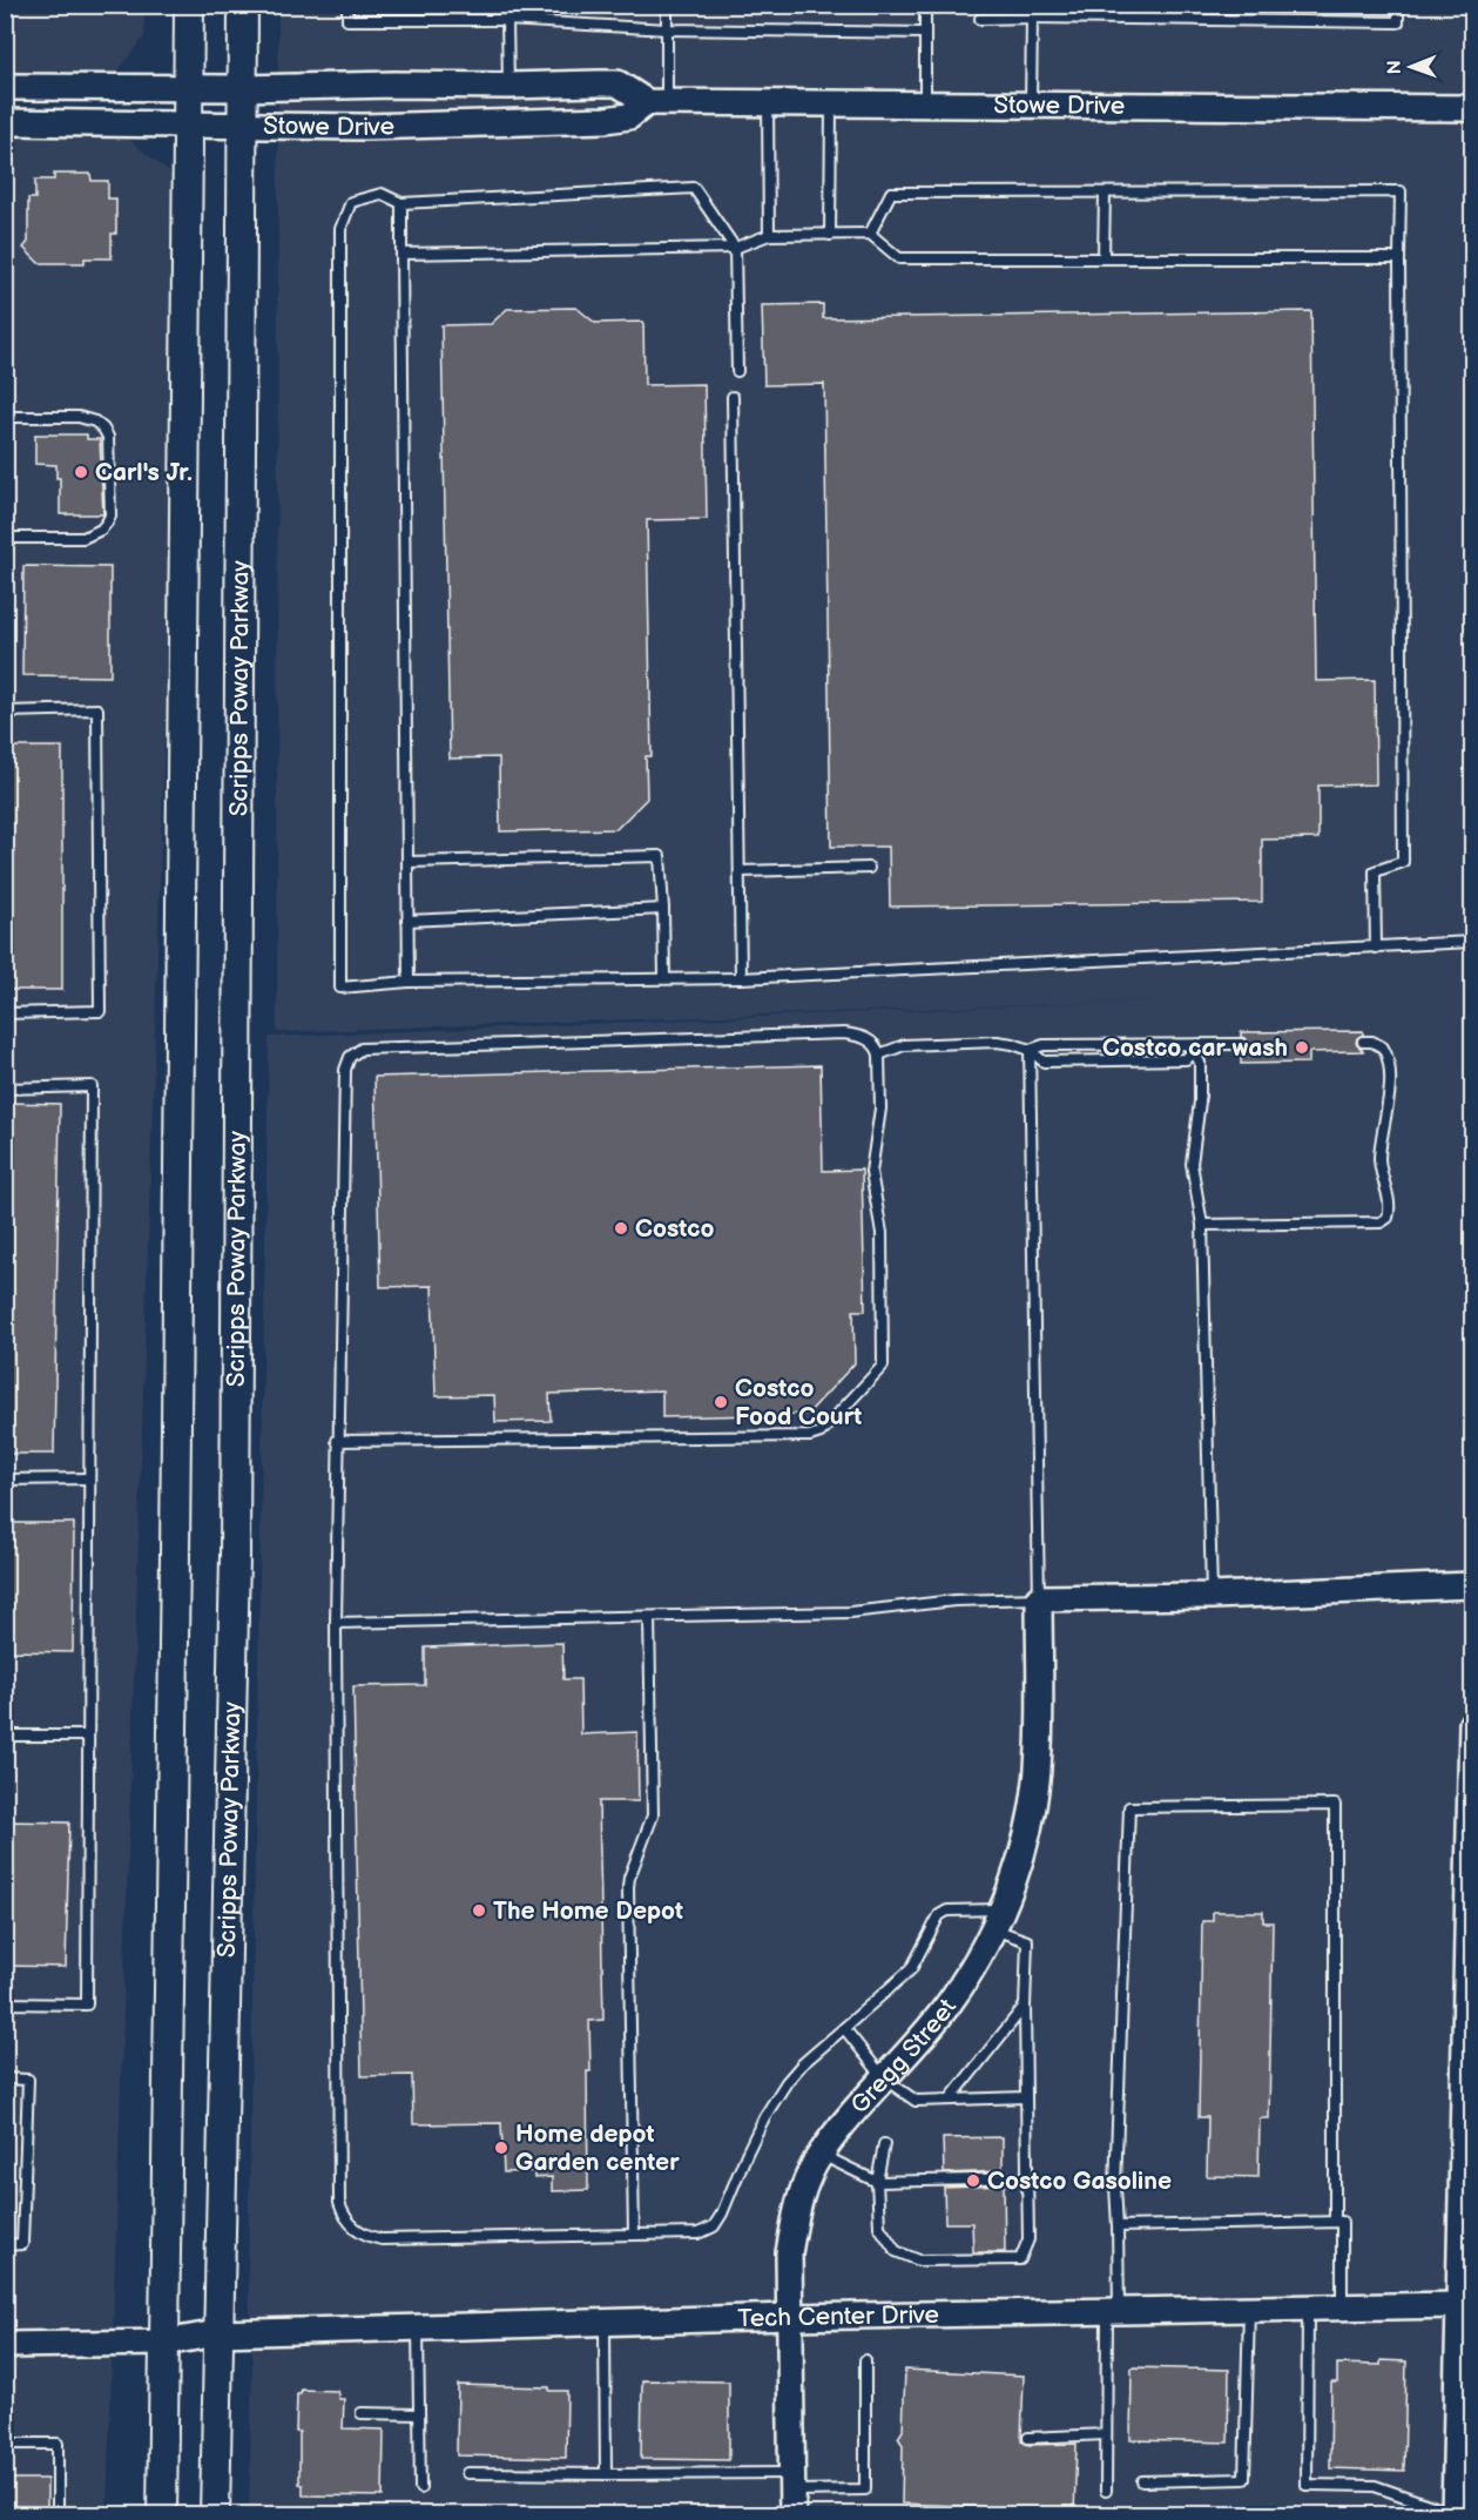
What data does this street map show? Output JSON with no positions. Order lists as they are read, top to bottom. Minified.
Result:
{"streets":{"main road":["Stowe Drive","Scripps Poway Parkway","Gregg Street","Tech Center Drive"]},"crossings":[["Stowe Drive","Scripps Poway Parkway"],["Scripps Poway Parkway","Tech Center Drive"],["Gregg Street","Tech Center Drive"]],"places":["Carl's Jr.","Costco car wash","Costco","Costco Food Court","The Home Depot","Home depot Garden center","Costco Gasoline"],"north":"left"}
